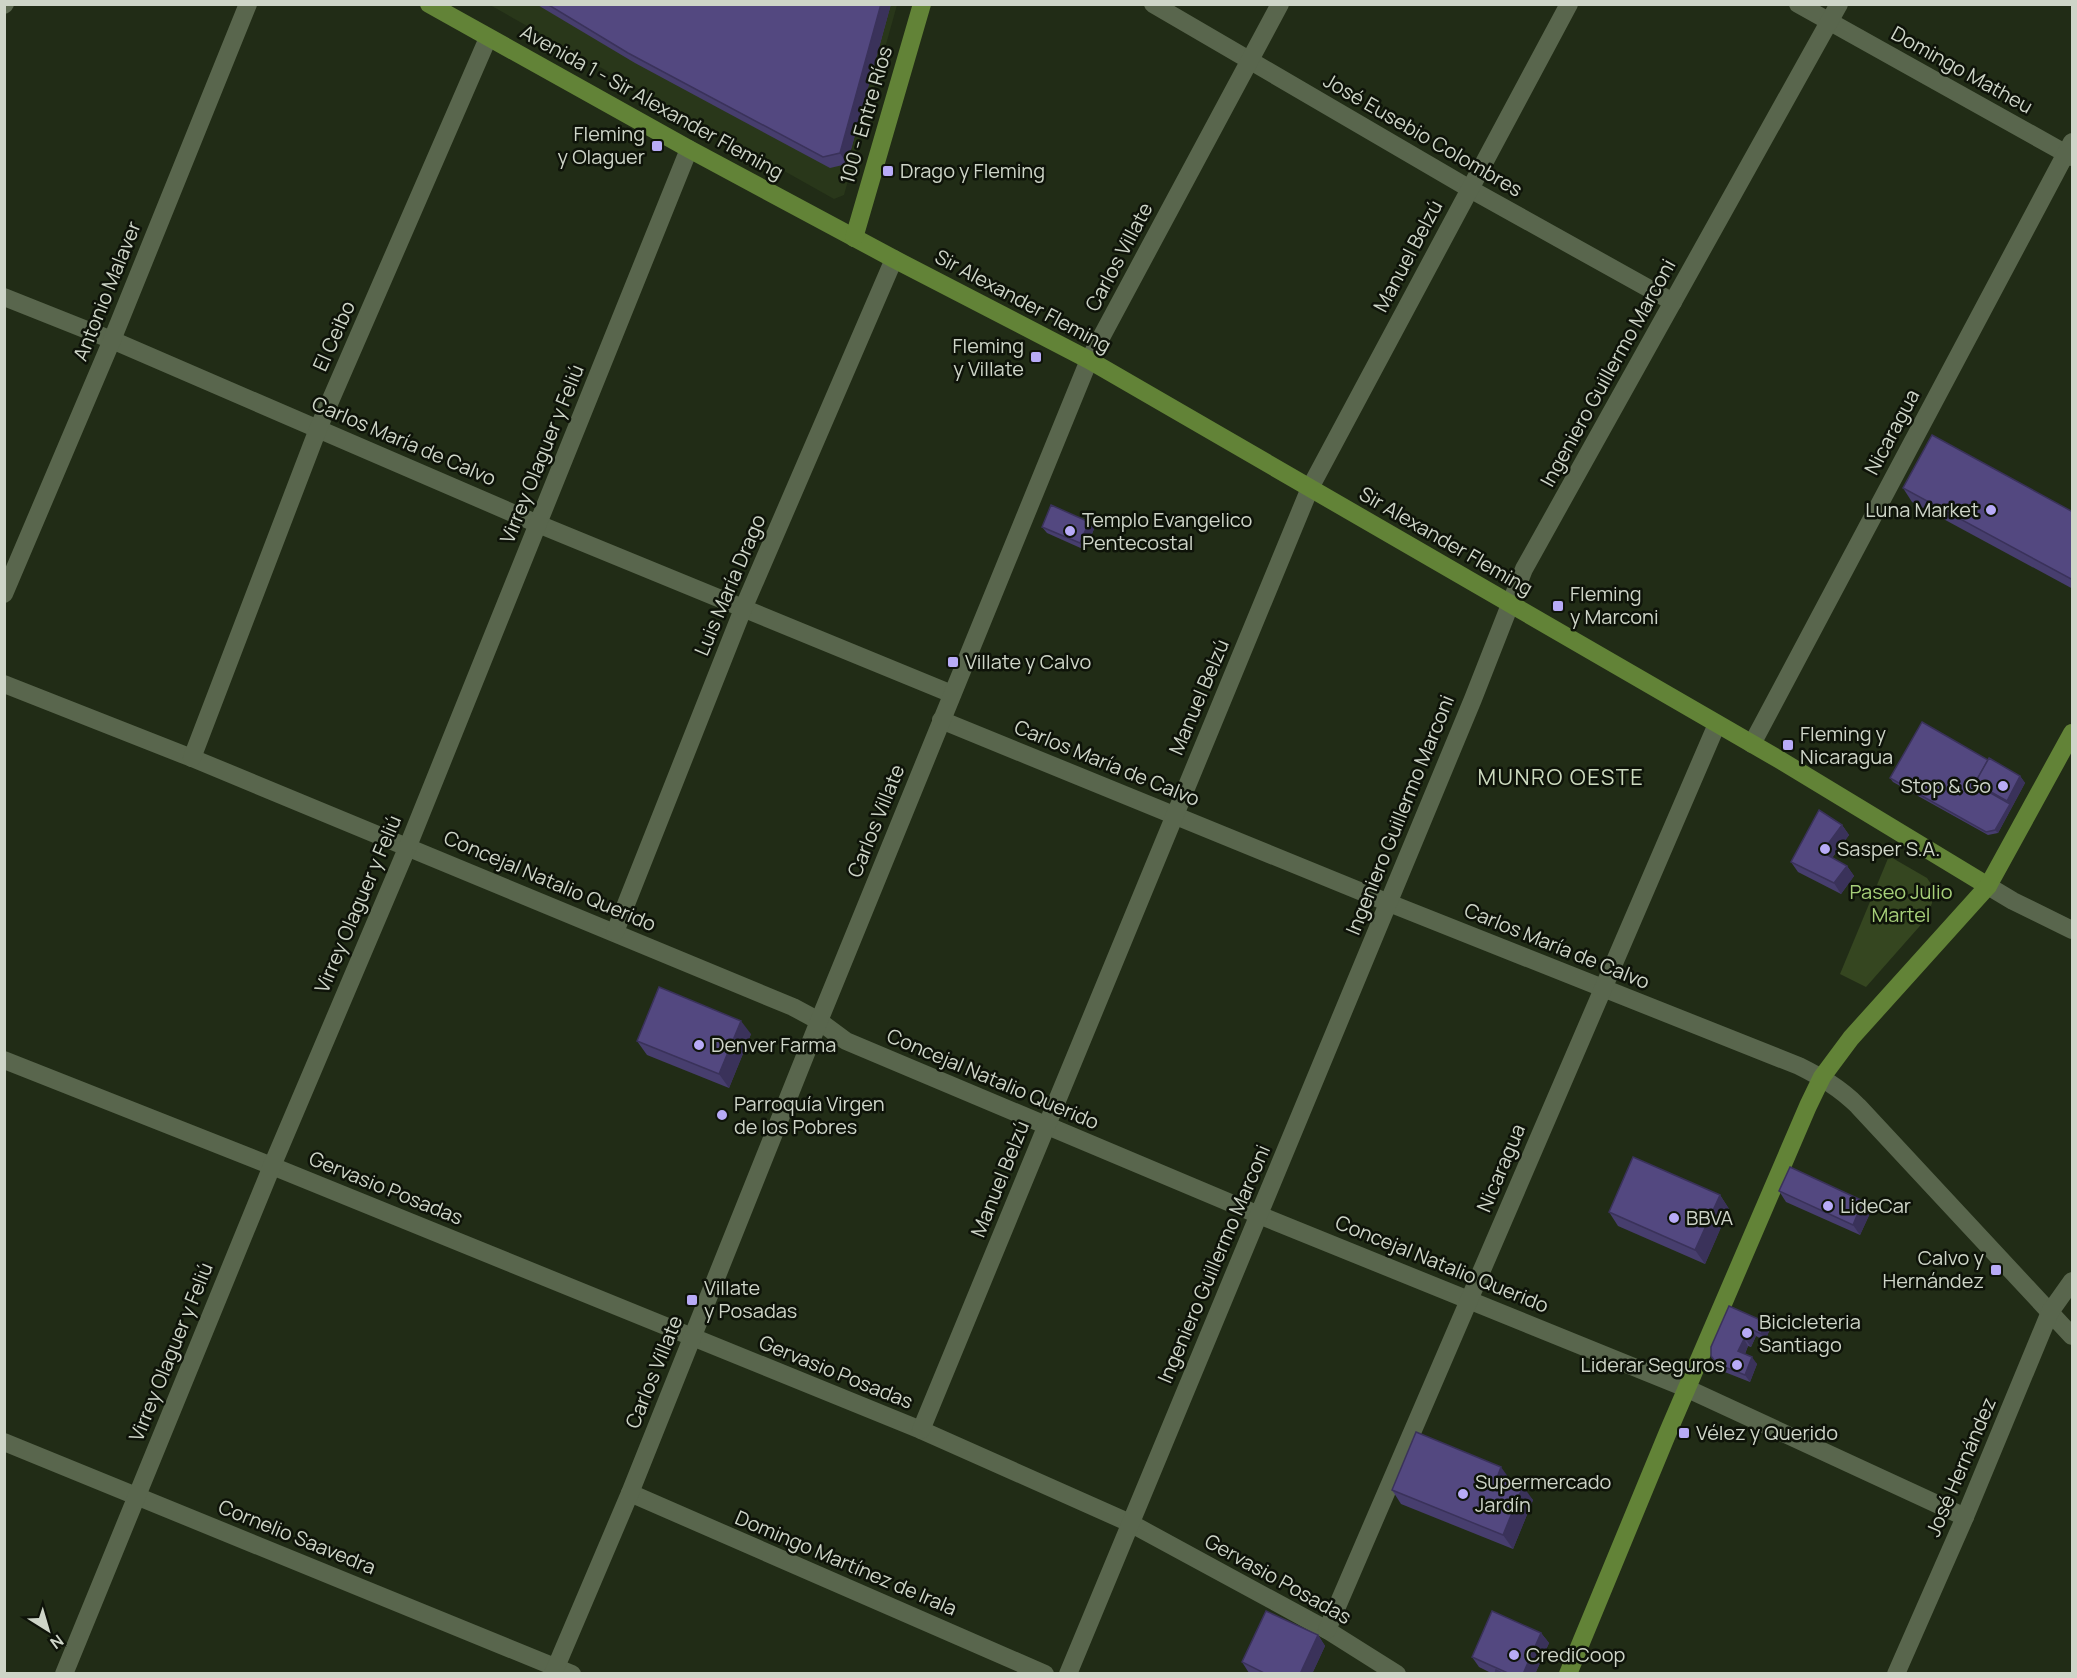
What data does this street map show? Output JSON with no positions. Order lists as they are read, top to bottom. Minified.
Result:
{"streets":{"main road":["Avenida 1 - Sir Alexander Fleming","100 - Entre Ríos","Sir Alexander Fleming"],"street":["Domingo Matheu","José Eusebio Colombres","Manuel Belzú","Carlos Villate","Antonio Malaver","El Ceibo","Ingeniero Guillermo Marconi","Nicaragua","Carlos María de Calvo","Virrey Olaguer y Feliú","Luis María Drago","Concejal Natalio Querido","Gervasio Posadas","José Hernández","Cornelio Saavedra","Domingo Martínez de Irala"]},"crossings":[["Domingo Matheu","Ingeniero Guillermo Marconi"],["Domingo Matheu","Nicaragua"],["Avenida 1 - Sir Alexander Fleming","100 - Entre Ríos"],["Avenida 1 - Sir Alexander Fleming","Sir Alexander Fleming"],["Avenida 1 - Sir Alexander Fleming","El Ceibo"],["Avenida 1 - Sir Alexander Fleming","Virrey Olaguer y Feliú"],["100 - Entre Ríos","Sir Alexander Fleming"],["José Eusebio Colombres","Manuel Belzú"],["José Eusebio Colombres","Carlos Villate"],["José Eusebio Colombres","Ingeniero Guillermo Marconi"],["Manuel Belzú","Sir Alexander Fleming"],["Manuel Belzú","Carlos María de Calvo"],["Manuel Belzú","Concejal Natalio Querido"],["Manuel Belzú","Gervasio Posadas"],["Carlos Villate","Sir Alexander Fleming"],["Carlos Villate","Carlos María de Calvo"],["Carlos Villate","Concejal Natalio Querido"],["Carlos Villate","Gervasio Posadas"],["Carlos Villate","Cornelio Saavedra"],["Carlos Villate","Domingo Martínez de Irala"],["Antonio Malaver","Carlos María de Calvo"],["Sir Alexander Fleming","Ingeniero Guillermo Marconi"],["Sir Alexander Fleming","Nicaragua"],["Sir Alexander Fleming","Luis María Drago"],["El Ceibo","Carlos María de Calvo"],["El Ceibo","Concejal Natalio Querido"],["Ingeniero Guillermo Marconi","Carlos María de Calvo"],["Ingeniero Guillermo Marconi","Concejal Natalio Querido"],["Ingeniero Guillermo Marconi","Gervasio Posadas"],["Nicaragua","Carlos María de Calvo"],["Nicaragua","Concejal Natalio Querido"],["Nicaragua","Gervasio Posadas"],["Carlos María de Calvo","Virrey Olaguer y Feliú"],["Carlos María de Calvo","Luis María Drago"],["Carlos María de Calvo","José Hernández"],["Virrey Olaguer y Feliú","Concejal Natalio Querido"],["Virrey Olaguer y Feliú","Gervasio Posadas"],["Virrey Olaguer y Feliú","Cornelio Saavedra"],["Luis María Drago","Concejal Natalio Querido"],["Concejal Natalio Querido","José Hernández"]],"districts":["MUNRO OESTE"],"parks":["Paseo Julio Martel"],"places":{"transit":["Fleming y Olaguer","Drago y Fleming","Fleming y Villate","Fleming y Marconi","Villate y Calvo","Fleming y Nicaragua","Calvo y Hernández","Villate y Posadas","Vélez y Querido"],"other":["Luna Market","Templo Evangelico Pentecostal","Stop & Go","Sasper S.A.","Denver Farma","Parroquía Virgen de los Pobres","LideCar","BBVA","Bicicleteria Santiago","Liderar Seguros","Supermercado Jardín","CrediCoop"]},"north":"bottom right"}
